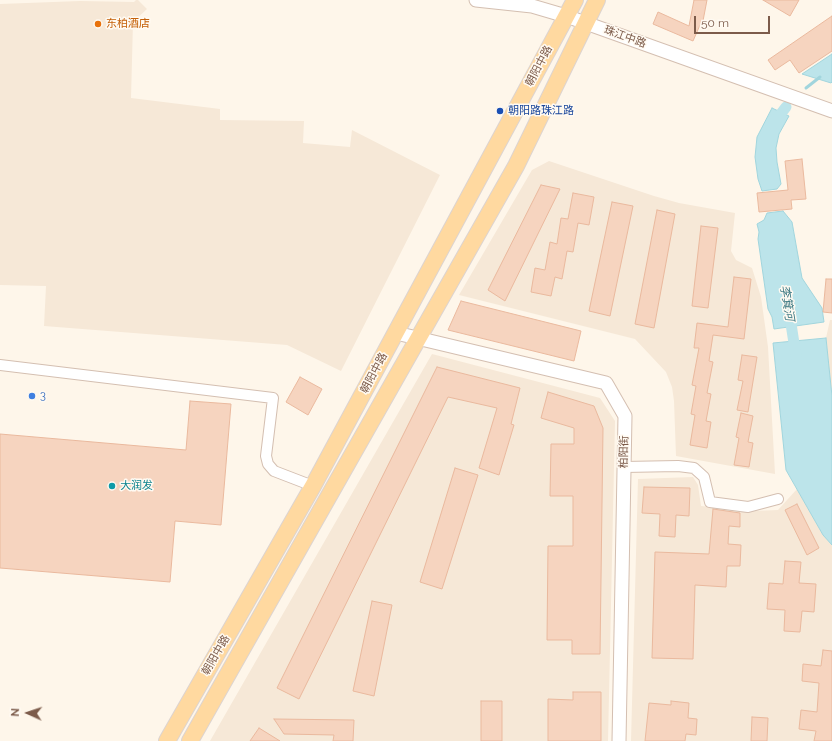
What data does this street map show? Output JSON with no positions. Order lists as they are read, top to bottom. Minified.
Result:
{"streets":{"main road":["朝阳中路"],"street":["珠江中路","柏阳街"]},"crossings":[["珠江中路","朝阳中路"],["朝阳中路","柏阳街"]],"water":["李箕河"],"places":["东柏酒店","朝阳路珠江路","3","大润发"],"scale_bar":"50 m","north":"left"}
